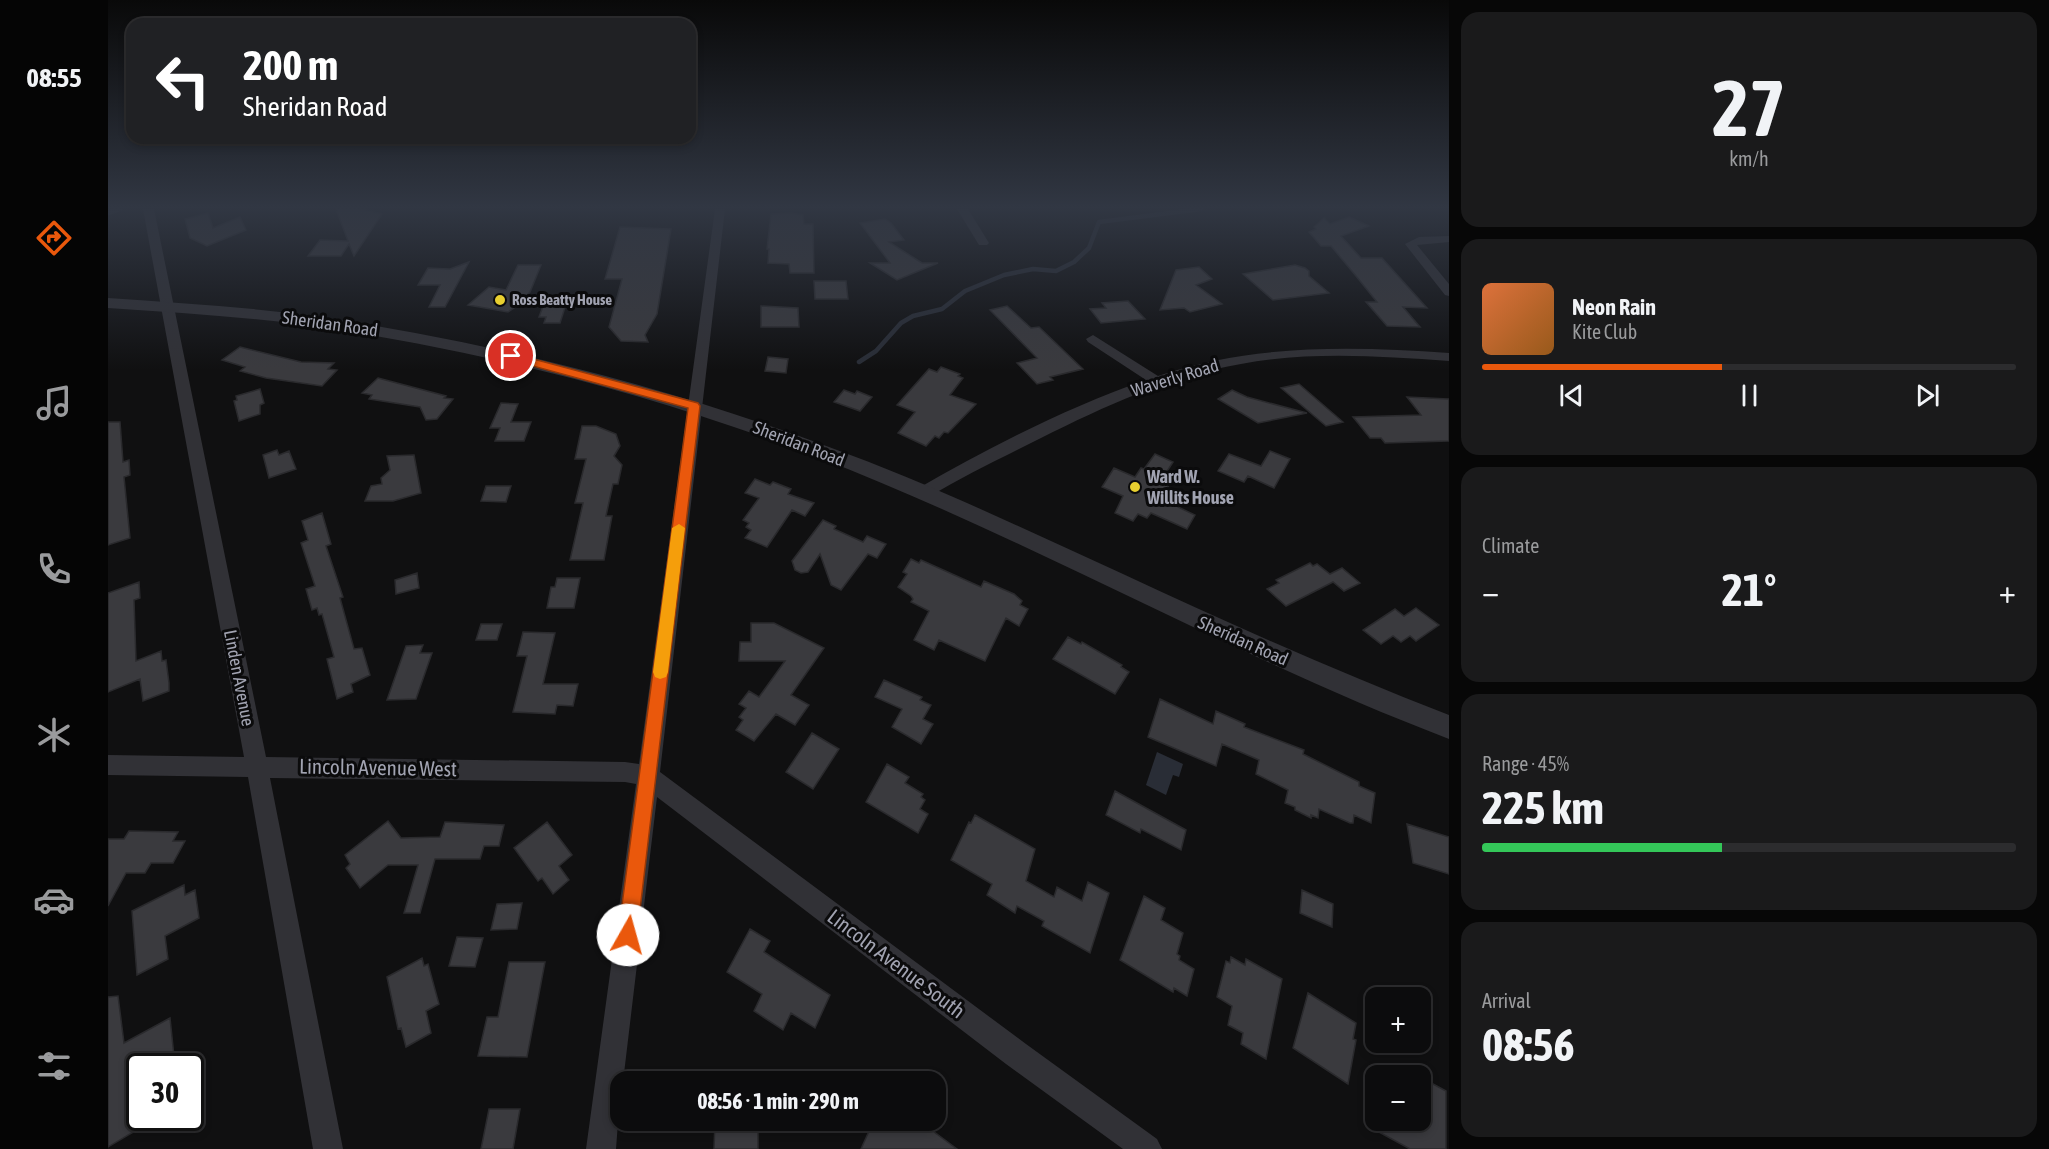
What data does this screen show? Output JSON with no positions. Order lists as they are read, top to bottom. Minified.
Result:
{"streets":{"street":["Sheridan Road","Waverly Road","Linden Avenue","Lincoln Avenue West","Lincoln Avenue South"]},"crossings":[["Sheridan Road","Waverly Road"],["Sheridan Road","Linden Avenue"],["Linden Avenue","Lincoln Avenue West"],["Lincoln Avenue West","Lincoln Avenue South"]],"places":["Ross Beatty House","Ward W. Willits House"],"page":{"tabs":"08:55","tile":[["27","km/h"],"Climate",["Range · 45%","225 km"],["Arrival","08:56"]],"turn":["200 m","Sheridan Road"],"song":["Neon Rain","Kite Club"],"heat":["−","21°","+"],"map_buttons":["+","−"],"limit":"30","trip":"08:56 · 1 min · 290 m"}}
